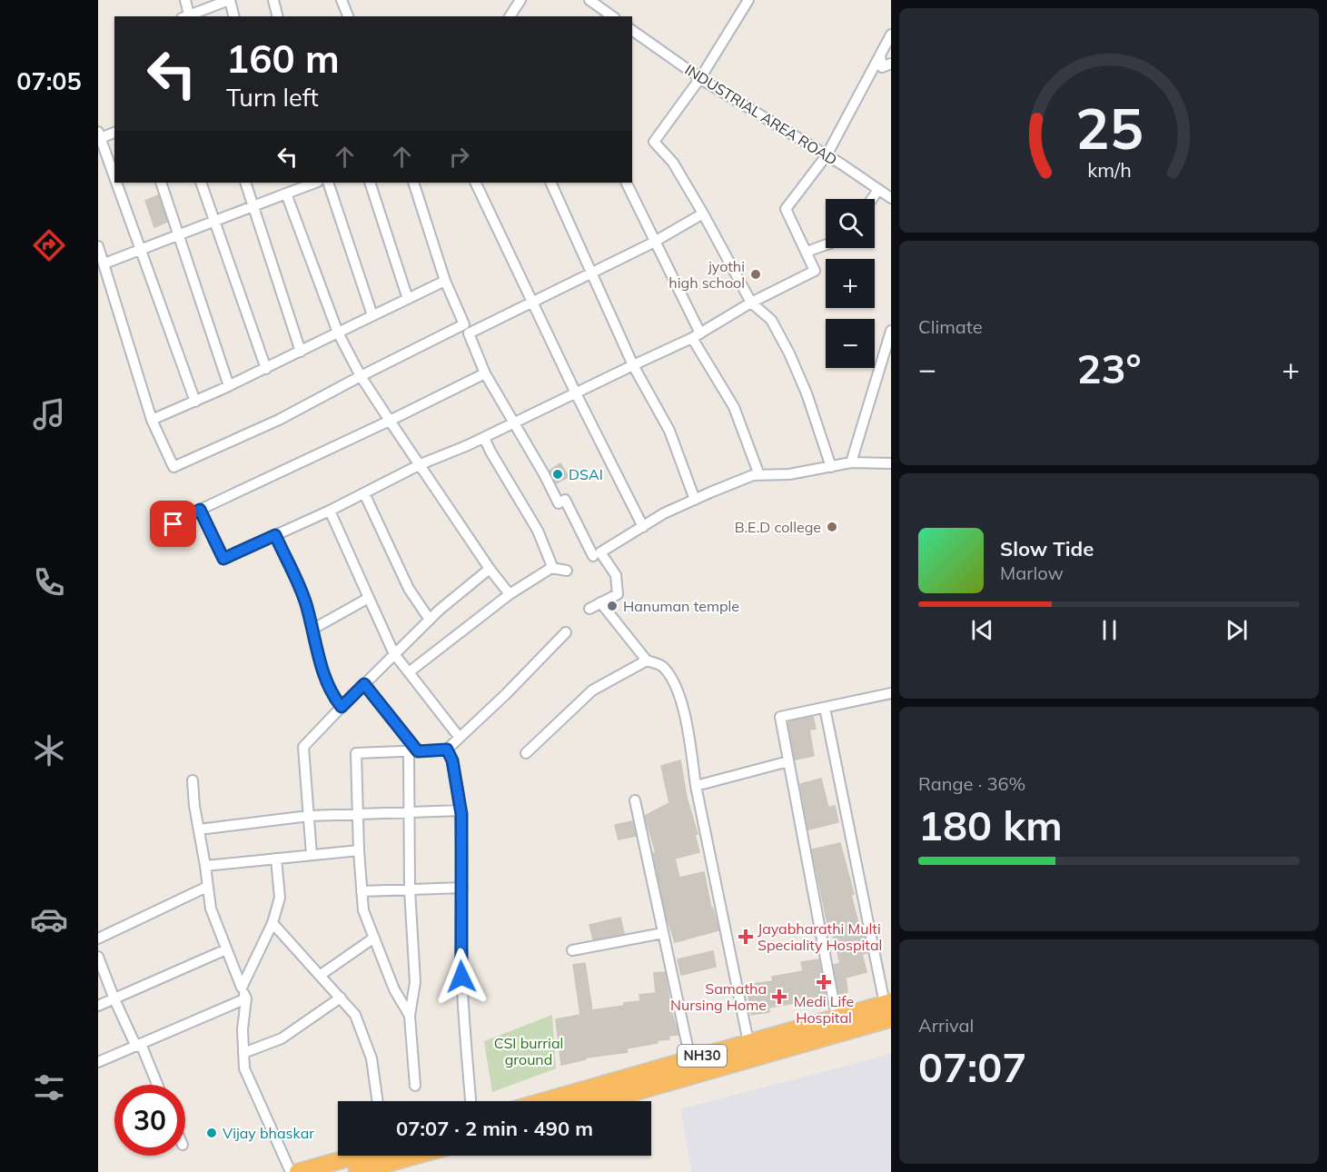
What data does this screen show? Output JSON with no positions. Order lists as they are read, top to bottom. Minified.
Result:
{"streets":{"highway":["NH30"],"street":["INDUSTRIAL AREA ROAD"]},"parks":["CSI burrial ground"],"places":{"other":["jyothi high school","DSAI","B.E.D college","Hanuman temple","Vijay bhaskar"],"health":["Jayabharathi Multi Speciality Hospital","Medi Life Hospital","Samatha Nursing Home"]},"page":{"tabs":"07:05","turn":["160 m","Turn left"],"map_buttons":["+","−"],"tile":["Climate",["Range · 36%","180 km"],["Arrival","07:07"]],"heat":["−","23°","+"],"song":["Slow Tide","Marlow"],"limit":"30","trip":"07:07 · 2 min · 490 m","gauge":["25","km/h"]}}
